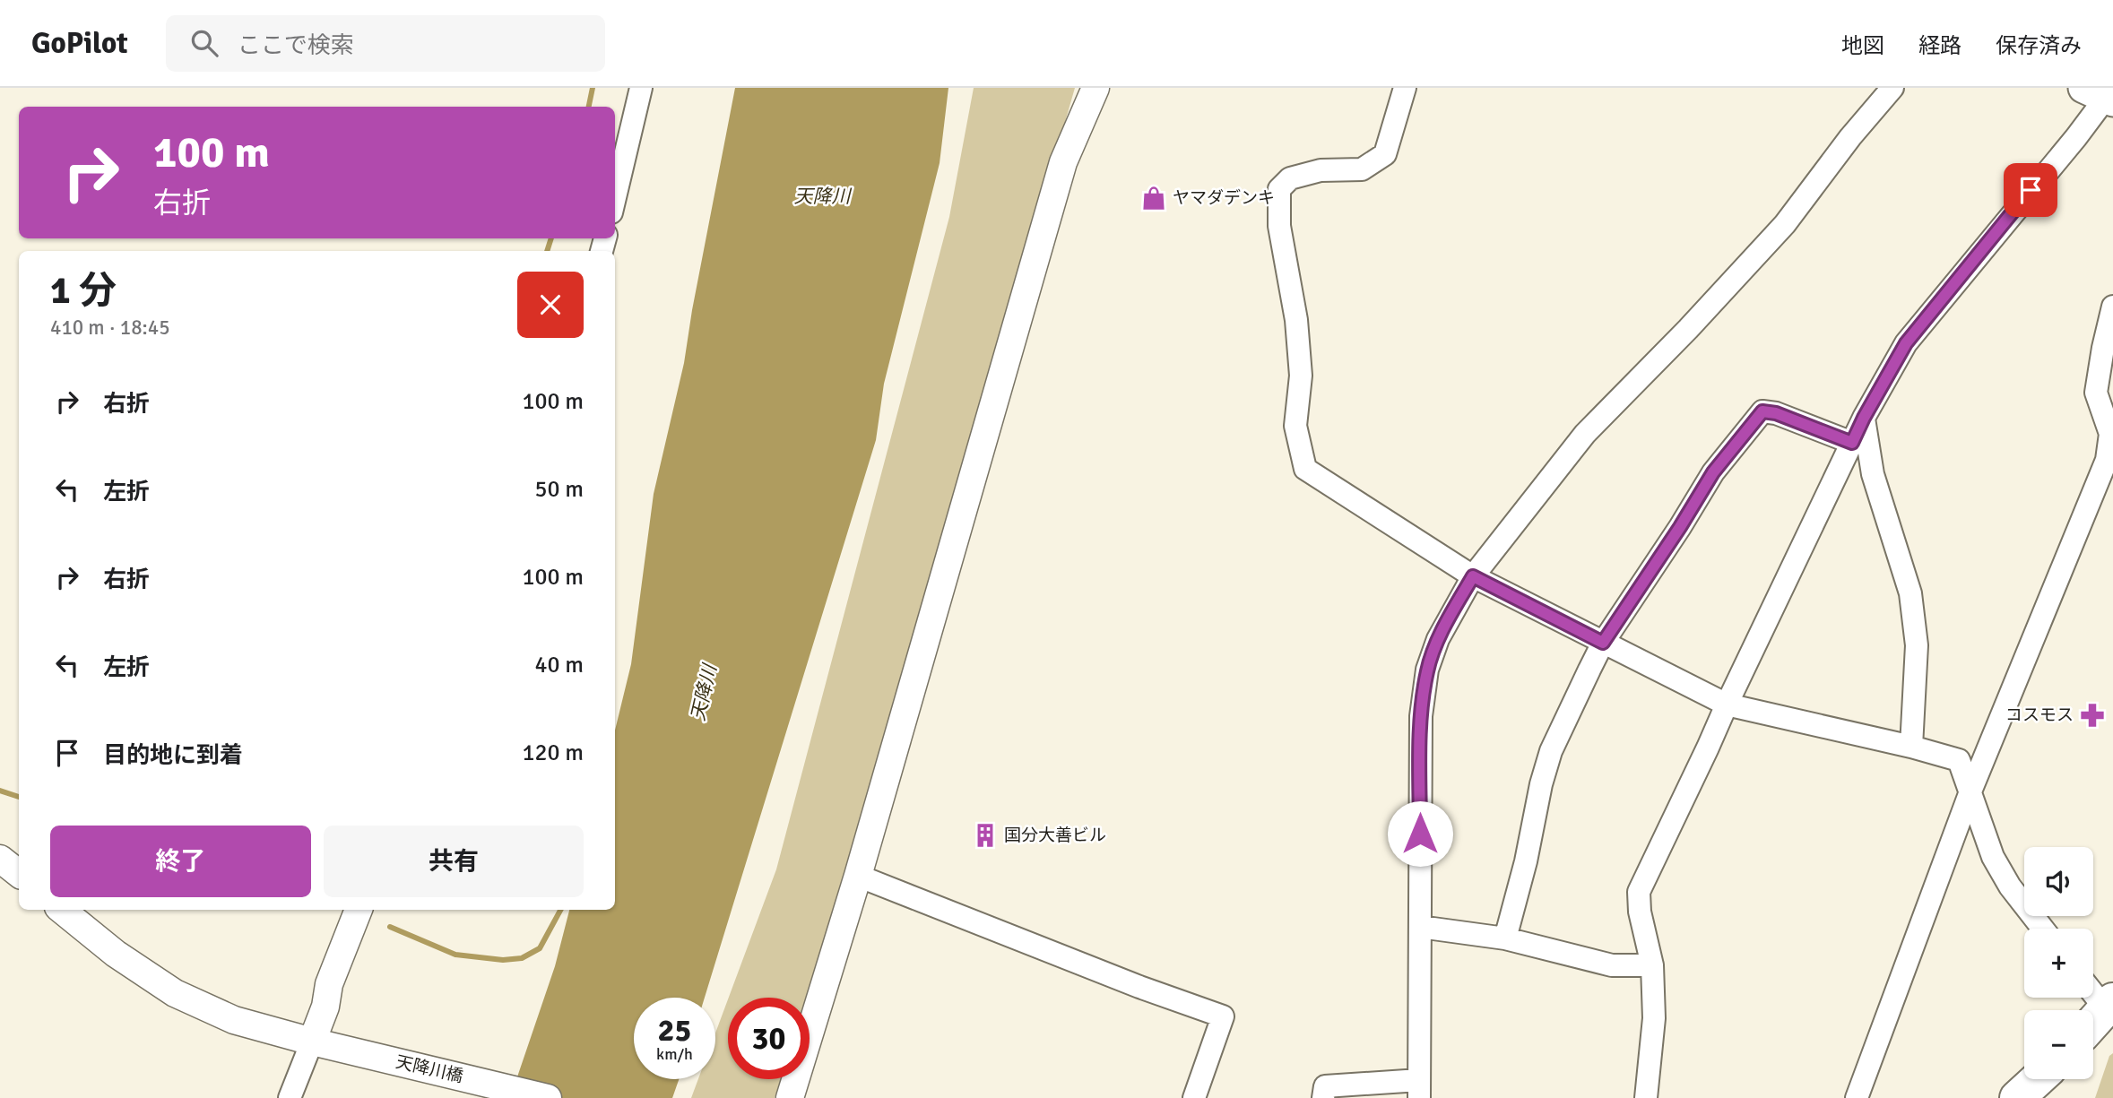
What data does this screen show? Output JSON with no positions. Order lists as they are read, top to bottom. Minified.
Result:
{"streets":{"street":["天降川橋"]},"water":["天降川"],"places":{"shop":["ヤマダデンキ"],"pharmacy":["コスモス"],"building":["国分大善ビル"]},"page":{"header":"GoPilot","search":"ここで検索","nav":["地図","経路","保存済み"],"turn":["100 m","右折"],"heading":["1 分","410 m · 18:45"],"list":[{"name":"右折","value":"100 m"},{"name":"左折","value":"50 m"},{"name":"右折","value":"100 m"},{"name":"左折","value":"40 m"},{"name":"目的地に到着","value":"120 m"}],"buttons":["終了","共有"],"map_buttons":["+","−"],"speed":"25 km/h","limit":"30"}}
